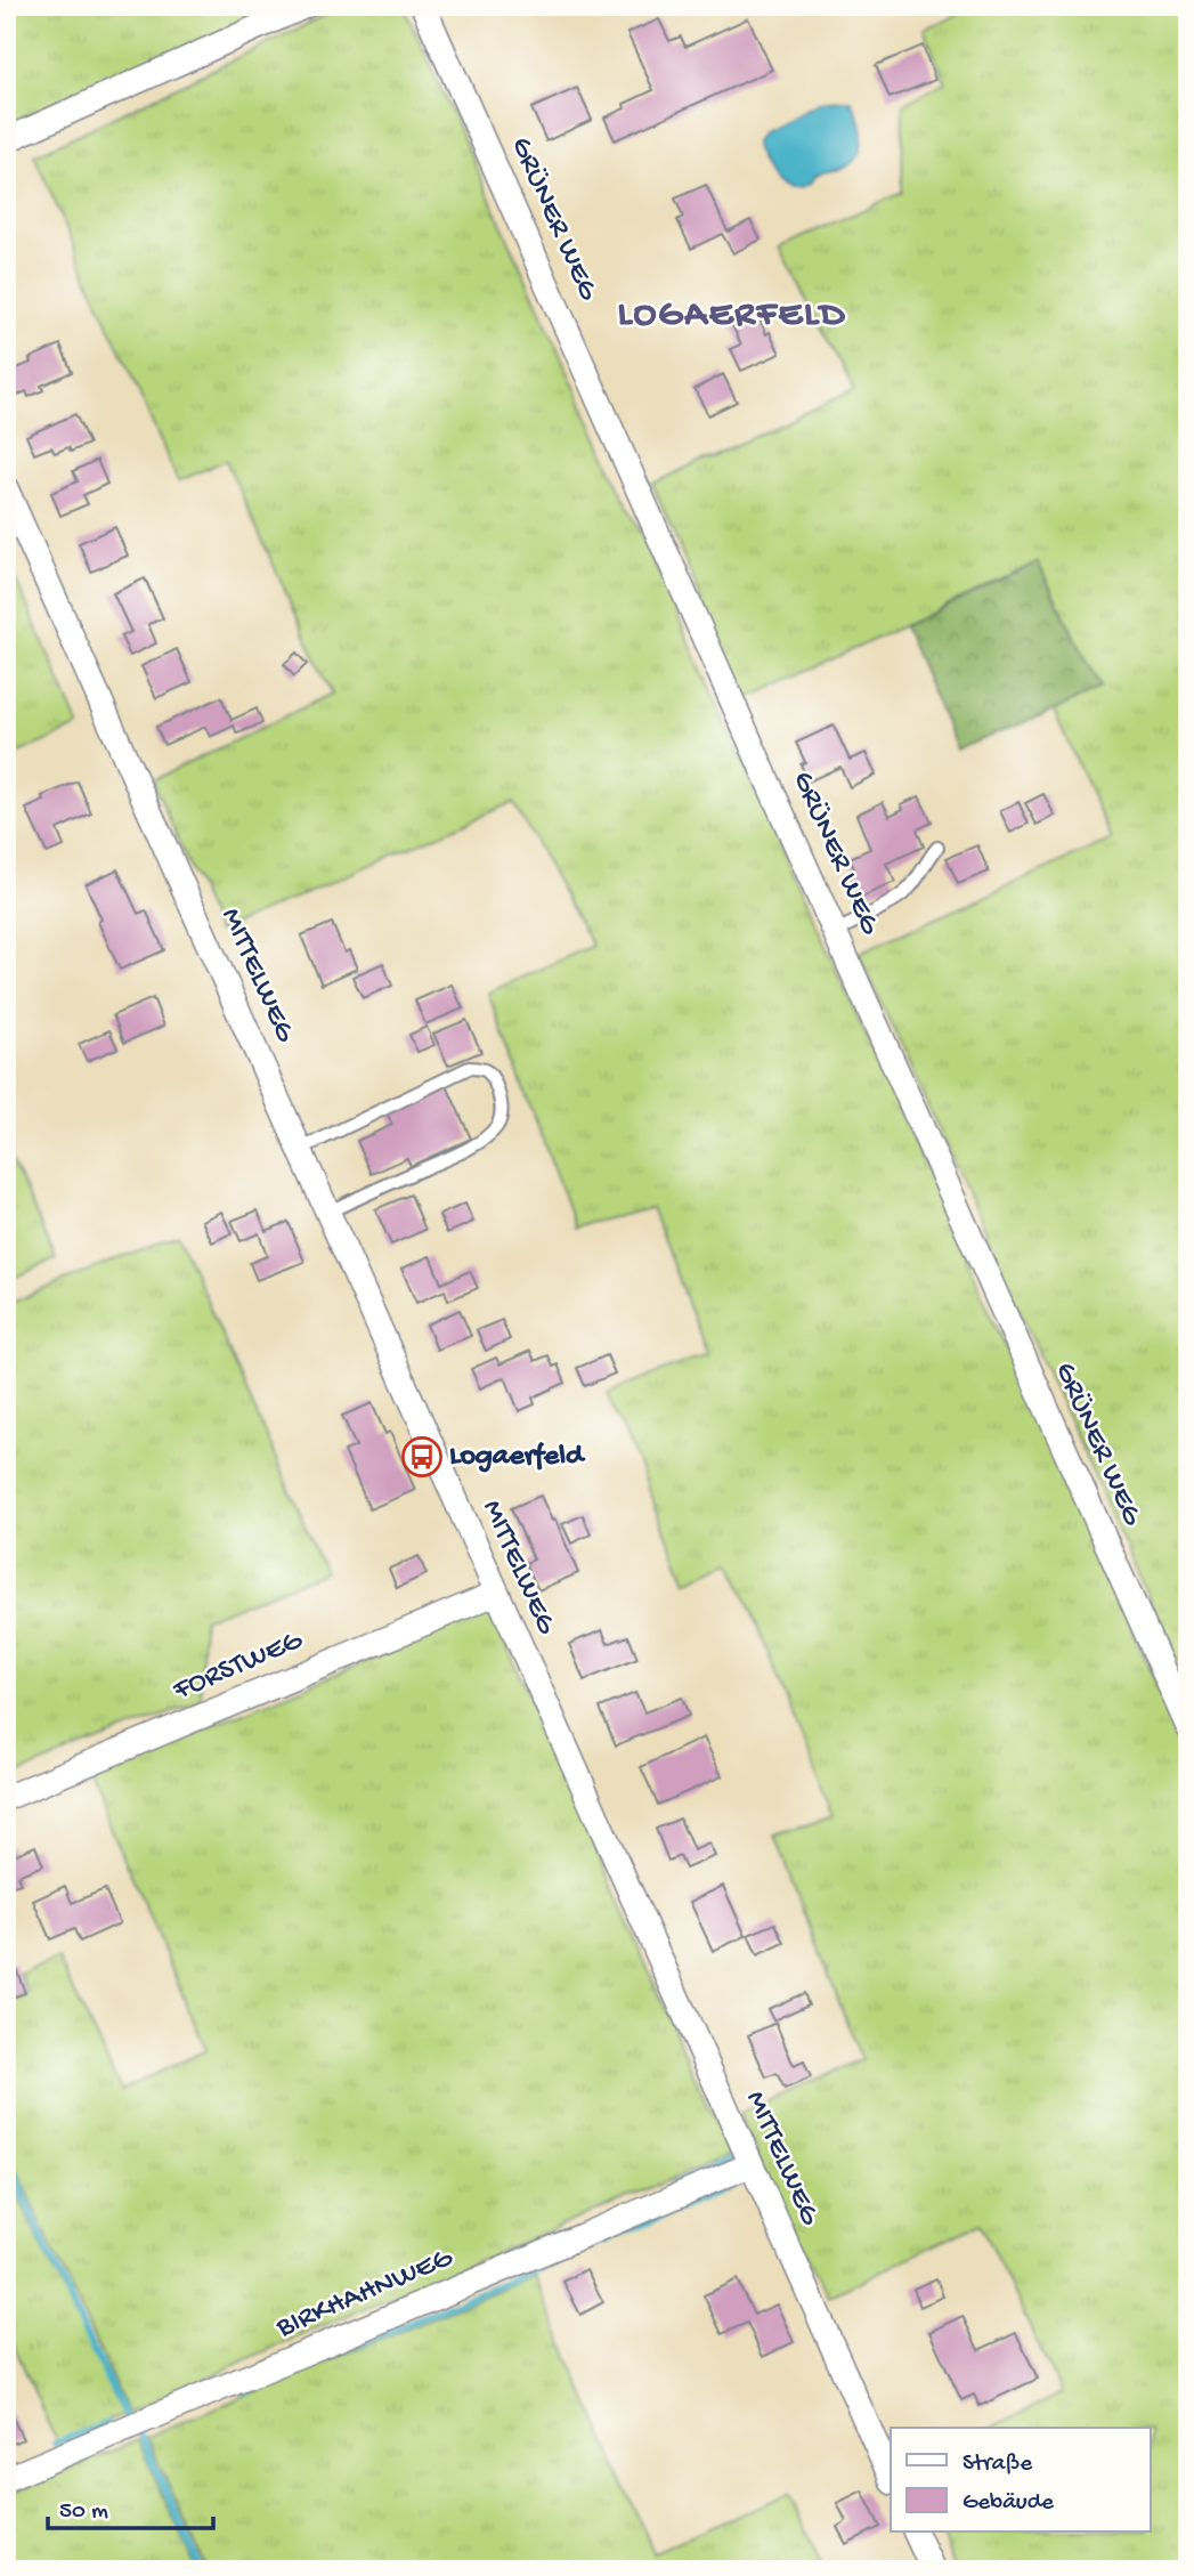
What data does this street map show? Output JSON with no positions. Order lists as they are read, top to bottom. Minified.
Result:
{"streets":{"street":["GRÜNER WEG","MITTELWEG","FORSTWEG","BIRKHAHNWEG"]},"crossings":[["MITTELWEG","FORSTWEG"],["MITTELWEG","BIRKHAHNWEG"]],"districts":["LOGAERFELD"],"places":{"bus stop":["Logaerfeld"]},"legend":["Straße","Gebäude"],"scale_bar":"50 m"}
